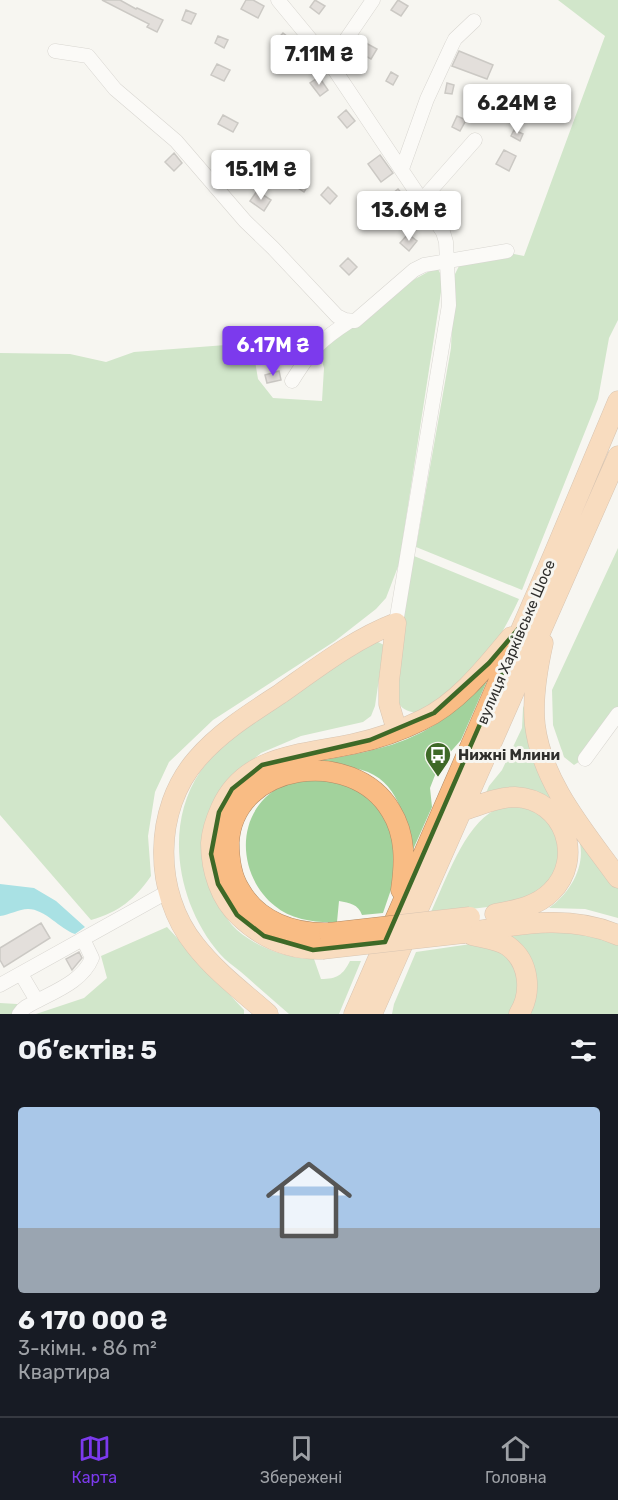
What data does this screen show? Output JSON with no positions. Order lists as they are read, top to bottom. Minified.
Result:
{"streets":{"highway":["вулиця Харківське Шосе"]},"places":{"bus stop":["Нижні Млини"]},"page":{"price":["7.11M ₴","6.24M ₴","15.1M ₴","13.6M ₴","6.17M ₴"],"heading":"Об’єктів: 5","list":[{"name":"6 170 000 ₴","note":"3-кімн. · 86 m² · Квартира"}],"tabs":["Карта","Збережені","Головна"]}}
